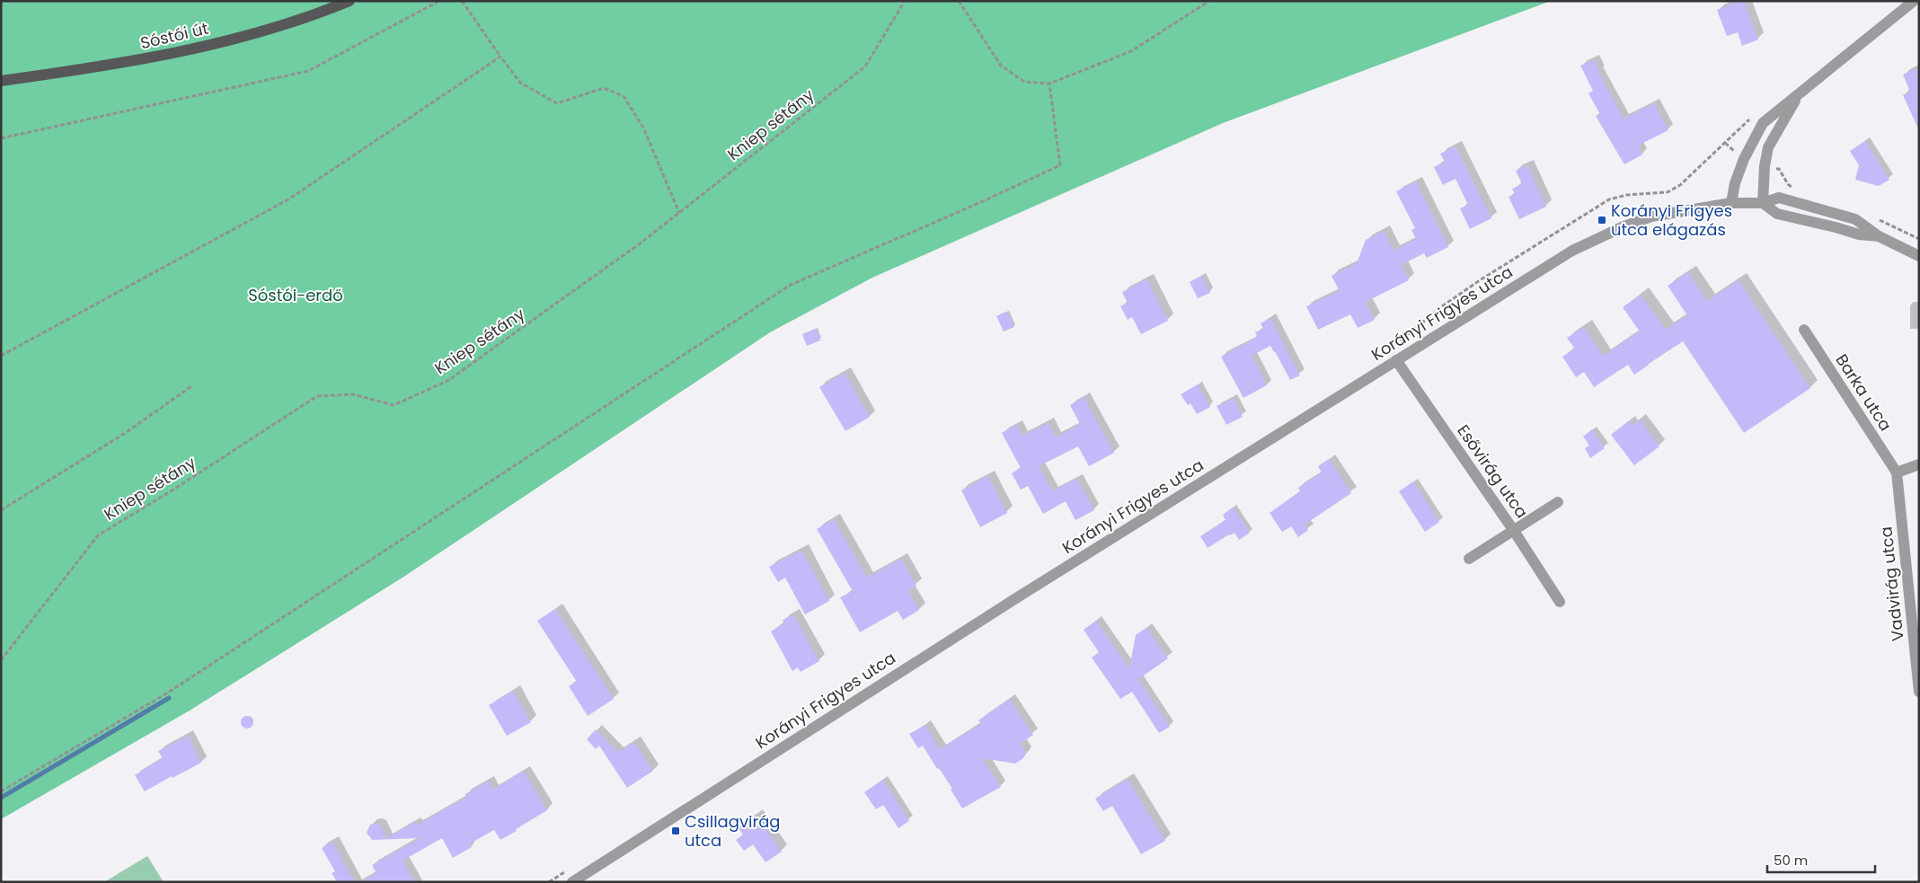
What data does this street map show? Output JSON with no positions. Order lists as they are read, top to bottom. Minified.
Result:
{"streets":{"main road":["Sóstói út"],"street":["Korányi Frigyes utca","Barka utca","Esővirág utca","Vadvirág utca"],"path":["Kniep sétány"]},"crossings":[["Korányi Frigyes utca","Esővirág utca"],["Barka utca","Vadvirág utca"]],"parks":["Sóstói-erdő"],"places":{"transit":["Korányi Frigyes utca elágazás","Csillagvirág utca"]},"scale_bar":"50 m"}
